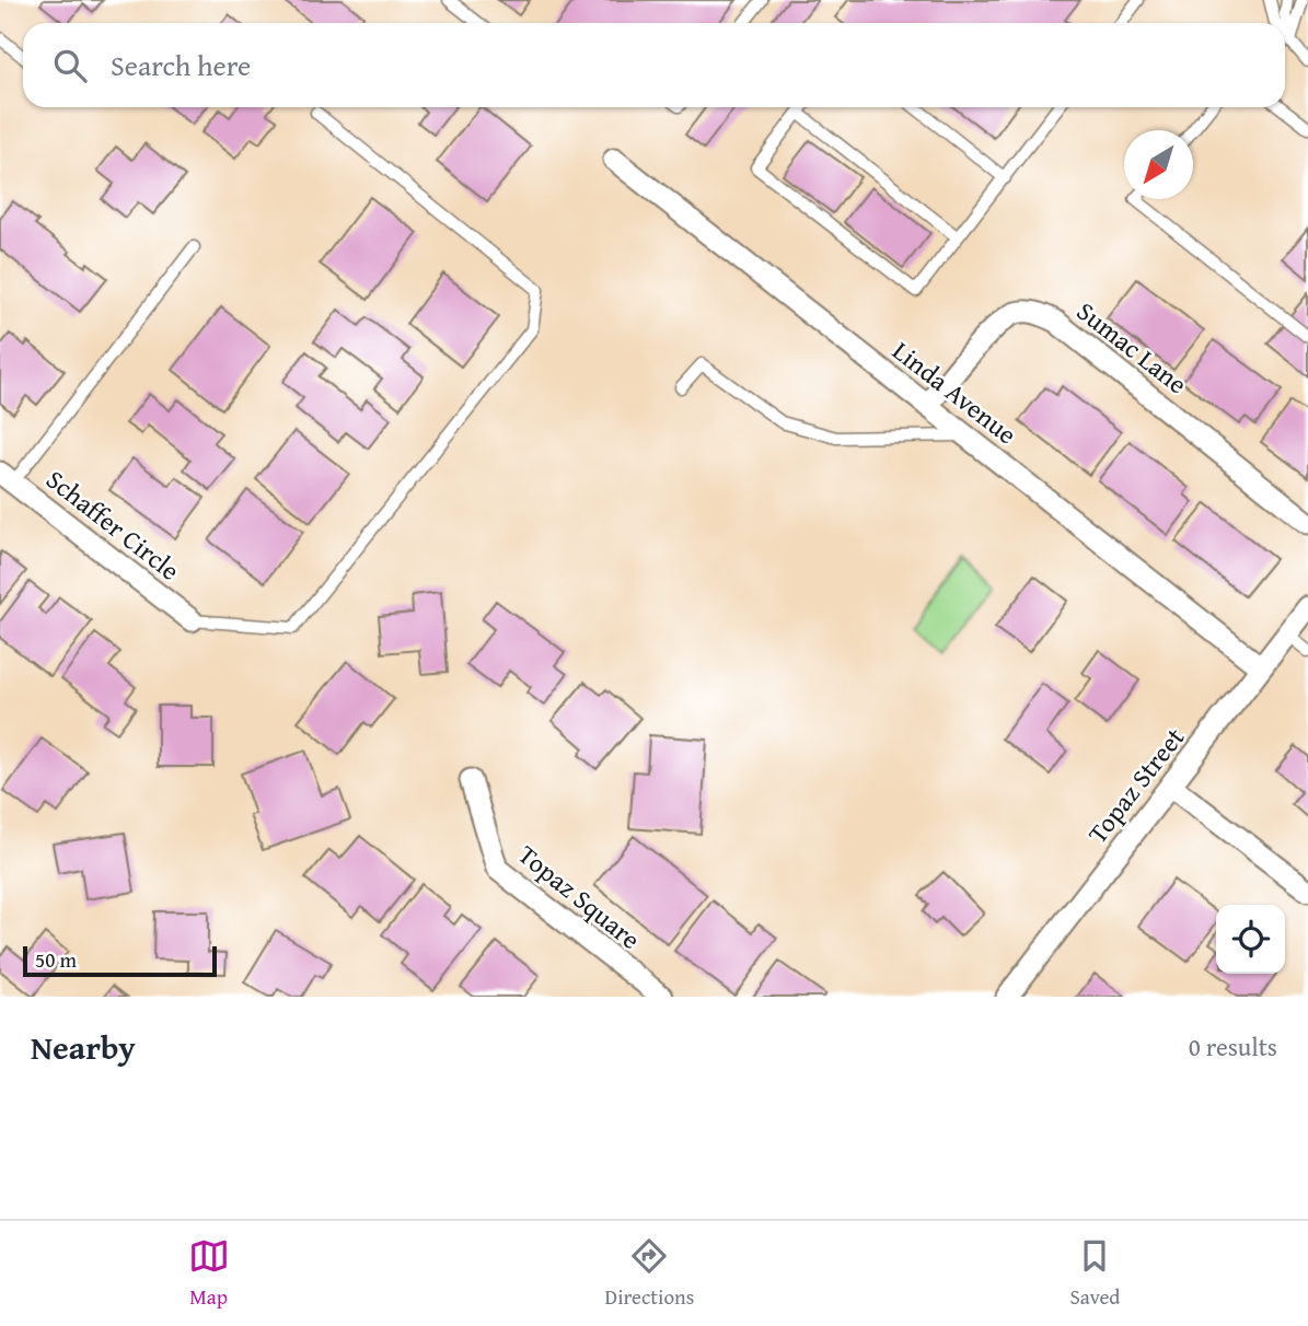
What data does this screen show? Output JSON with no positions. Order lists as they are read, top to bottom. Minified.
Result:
{"streets":{"street":["Sumac Lane","Linda Avenue","Schaffer Circle","Topaz Street","Topaz Square"]},"crossings":[["Sumac Lane","Linda Avenue"],["Linda Avenue","Topaz Street"]],"scale_bar":"50 m","north":"bottom left","page":{"search":"Search here","scale":"50 m","heading":["Nearby","0 results"],"nav":["Map","Directions","Saved"]}}
